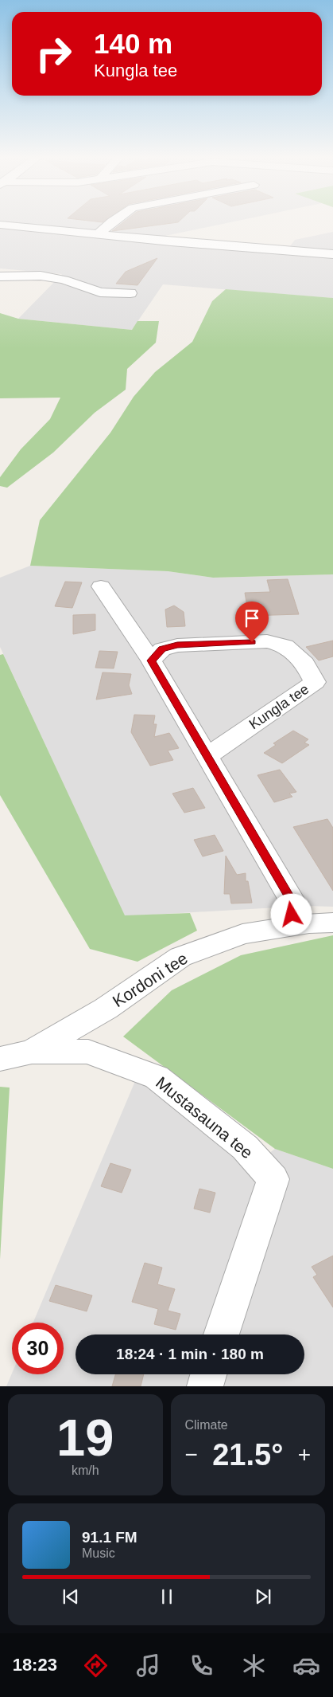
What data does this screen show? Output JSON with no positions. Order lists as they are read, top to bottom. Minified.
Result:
{"streets":{"street":["Kungla tee","Kordoni tee","Mustasauna tee"]},"crossings":[["Kordoni tee","Mustasauna tee"]],"page":{"turn":["140 m","Kungla tee"],"limit":"30","trip":"18:24 · 1 min · 180 m","tile":[["19","km/h"],"Climate"],"heat":["−","21.5°","+"],"song":["91.1 FM","Music"],"tabs":"18:23"}}
